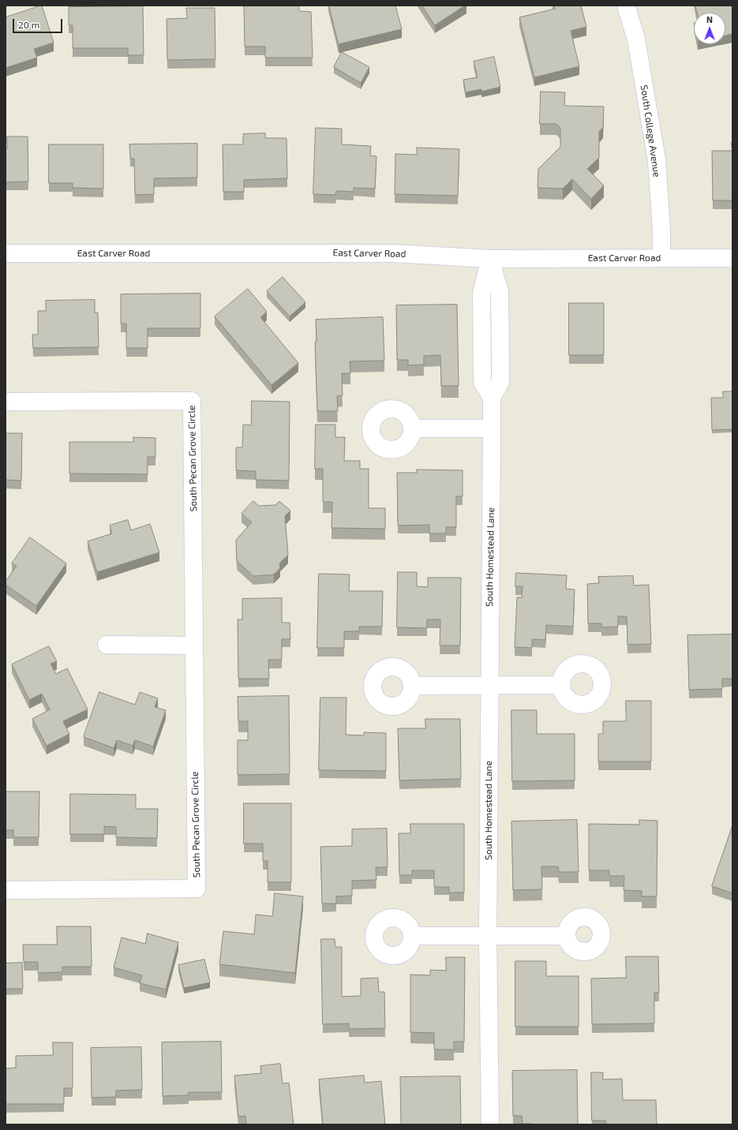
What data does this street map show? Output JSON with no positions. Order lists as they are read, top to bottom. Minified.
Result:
{"streets":{"street":["South College Avenue","East Carver Road","South Pecan Grove Circle","South Homestead Lane"]},"crossings":[["South College Avenue","East Carver Road"],["East Carver Road","South Homestead Lane"]],"scale_bar":"20 m","north":"top"}
